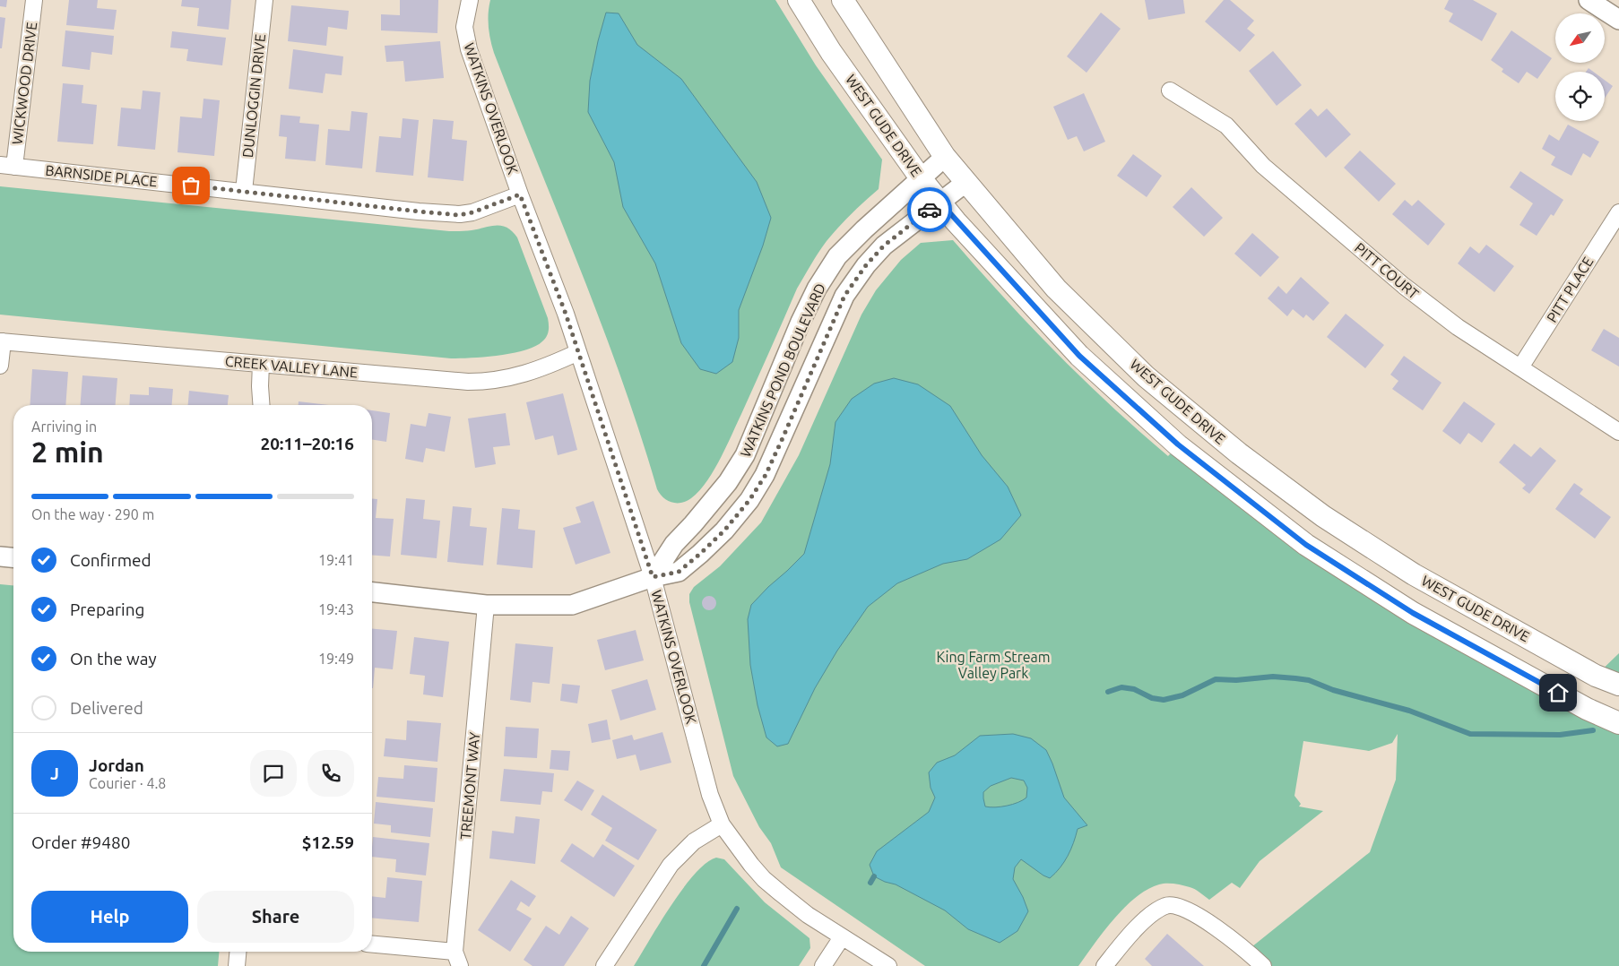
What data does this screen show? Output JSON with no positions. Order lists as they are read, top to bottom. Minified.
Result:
{"streets":{"main road":["WEST GUDE DRIVE"],"street":["WICKWOOD DRIVE","DUNLOGGIN DRIVE","WATKINS OVERLOOK","BARNSIDE PLACE","PITT COURT","PITT PLACE","CREEK VALLEY LANE","WATKINS POND BOULEVARD","TREEMONT WAY"]},"crossings":[["WICKWOOD DRIVE","BARNSIDE PLACE"],["DUNLOGGIN DRIVE","BARNSIDE PLACE"],["WATKINS OVERLOOK","BARNSIDE PLACE"],["WATKINS OVERLOOK","CREEK VALLEY LANE"],["WATKINS OVERLOOK","WATKINS POND BOULEVARD"],["WEST GUDE DRIVE","WATKINS POND BOULEVARD"],["PITT COURT","PITT PLACE"],["WATKINS POND BOULEVARD","TREEMONT WAY"]],"parks":["King Farm Stream Valley Park"],"north":"bottom left","page":{"heading":["2 min","Arriving in","20:11–20:16"],"panel":["Jordan","Courier · 4.8","Order #9480","$12.59"],"bar":"On the way · 290 m","list":[["Confirmed","19:41"],["Preparing","19:43"],["On the way","19:49"],"Delivered"],"round":"J","buttons":["Help","Share"]}}
